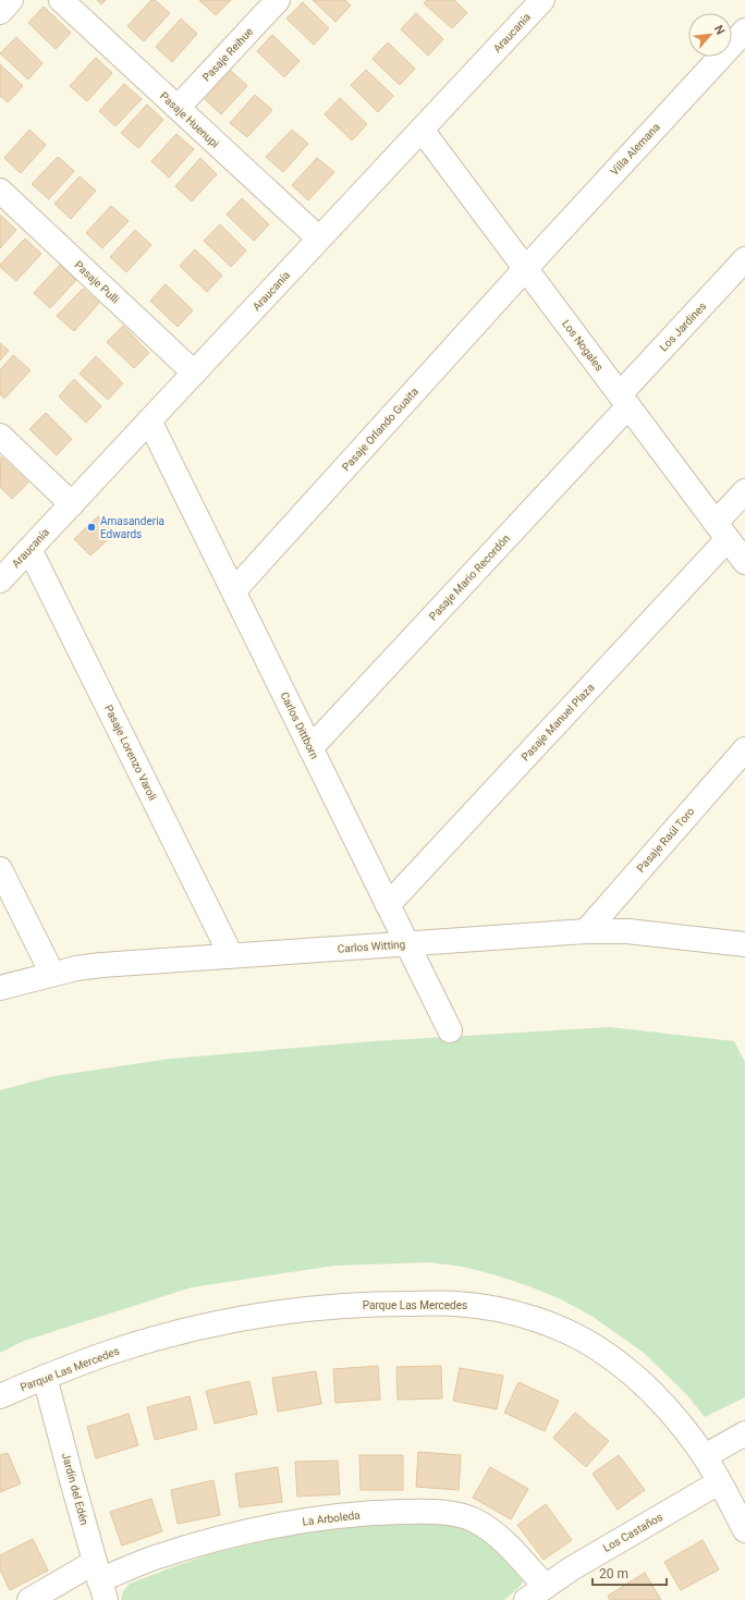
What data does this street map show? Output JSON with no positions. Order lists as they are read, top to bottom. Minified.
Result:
{"streets":{"street":["Araucanía","Pasaje Reihue","Pasaje Huenupi","Villa Alemana","Pasaje Pulli","Los Jardines","Los Nogales","Pasaje Orlando Guaita","Pasaje Mario Recordón","Pasaje Manuel Plaza","Carlos Dittborn","Pasaje Lorenzo Varoli","Pasaje Raúl Toro","Carlos Witting","Parque Las Mercedes","Jardín del Edén","La Arboleda","Los Castaños"]},"crossings":[["Araucanía","Pasaje Huenupi"],["Araucanía","Pasaje Pulli"],["Araucanía","Los Nogales"],["Araucanía","Carlos Dittborn"],["Araucanía","Pasaje Lorenzo Varoli"],["Pasaje Reihue","Pasaje Huenupi"],["Villa Alemana","Los Nogales"],["Villa Alemana","Pasaje Orlando Guaita"],["Los Jardines","Los Nogales"],["Los Jardines","Pasaje Mario Recordón"],["Los Nogales","Pasaje Orlando Guaita"],["Los Nogales","Pasaje Mario Recordón"],["Los Nogales","Pasaje Manuel Plaza"],["Pasaje Orlando Guaita","Carlos Dittborn"],["Pasaje Mario Recordón","Carlos Dittborn"],["Pasaje Manuel Plaza","Carlos Dittborn"],["Carlos Dittborn","Carlos Witting"],["Pasaje Lorenzo Varoli","Carlos Witting"],["Pasaje Raúl Toro","Carlos Witting"],["Parque Las Mercedes","Jardín del Edén"],["Parque Las Mercedes","Los Castaños"],["Jardín del Edén","La Arboleda"],["La Arboleda","Los Castaños"]],"places":["Amasanderia Edwards"],"scale_bar":"20 m","north":"top right"}
